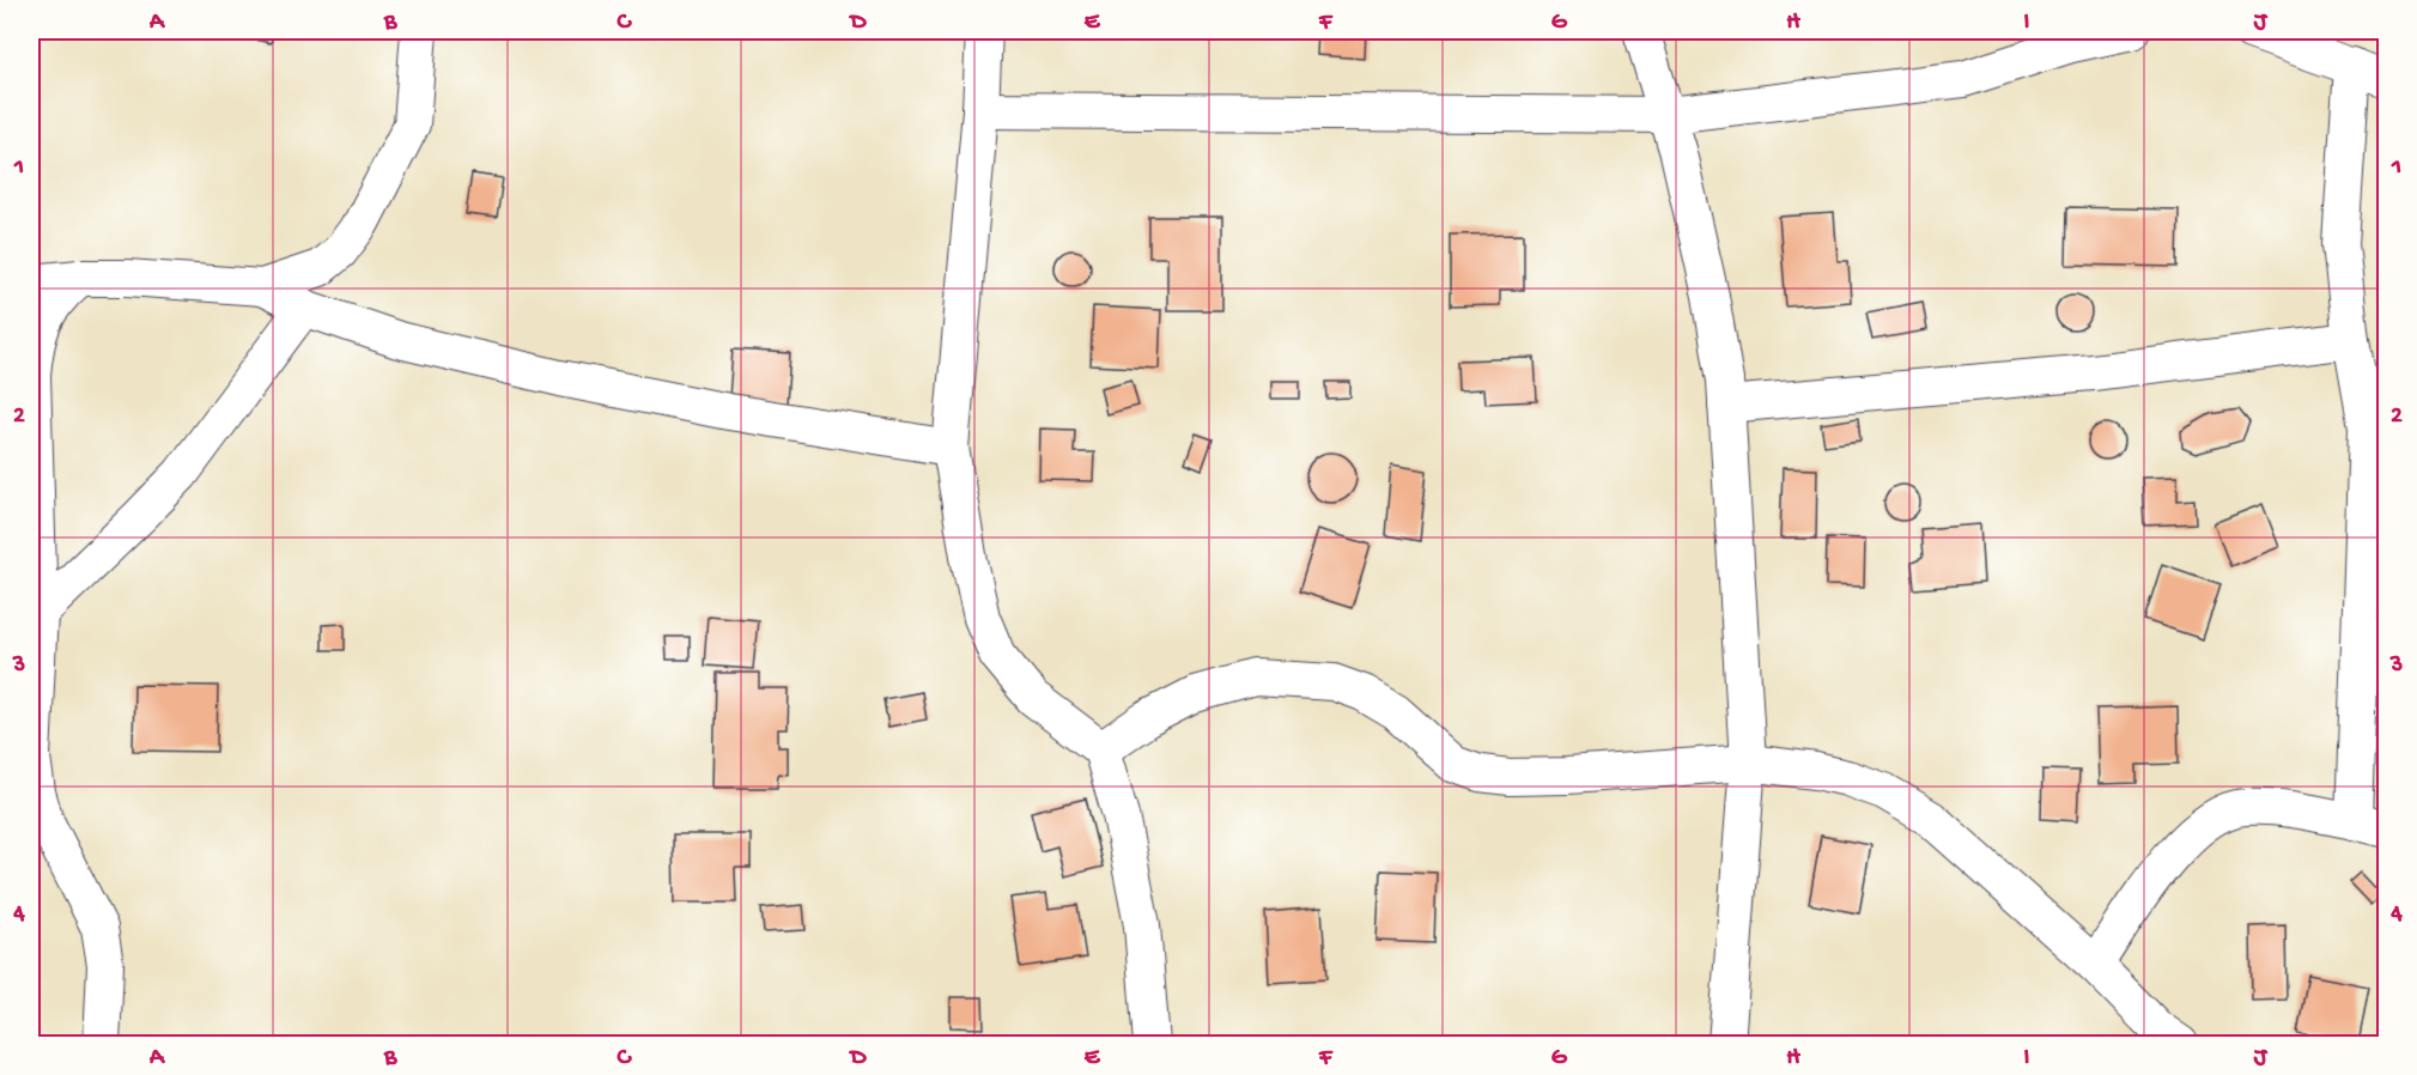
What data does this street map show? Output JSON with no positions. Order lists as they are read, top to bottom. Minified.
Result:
{"grid":{"columns":["A","B","C","D","E","F","G","H","I","J"],"rows":["1","2","3","4"]}}
